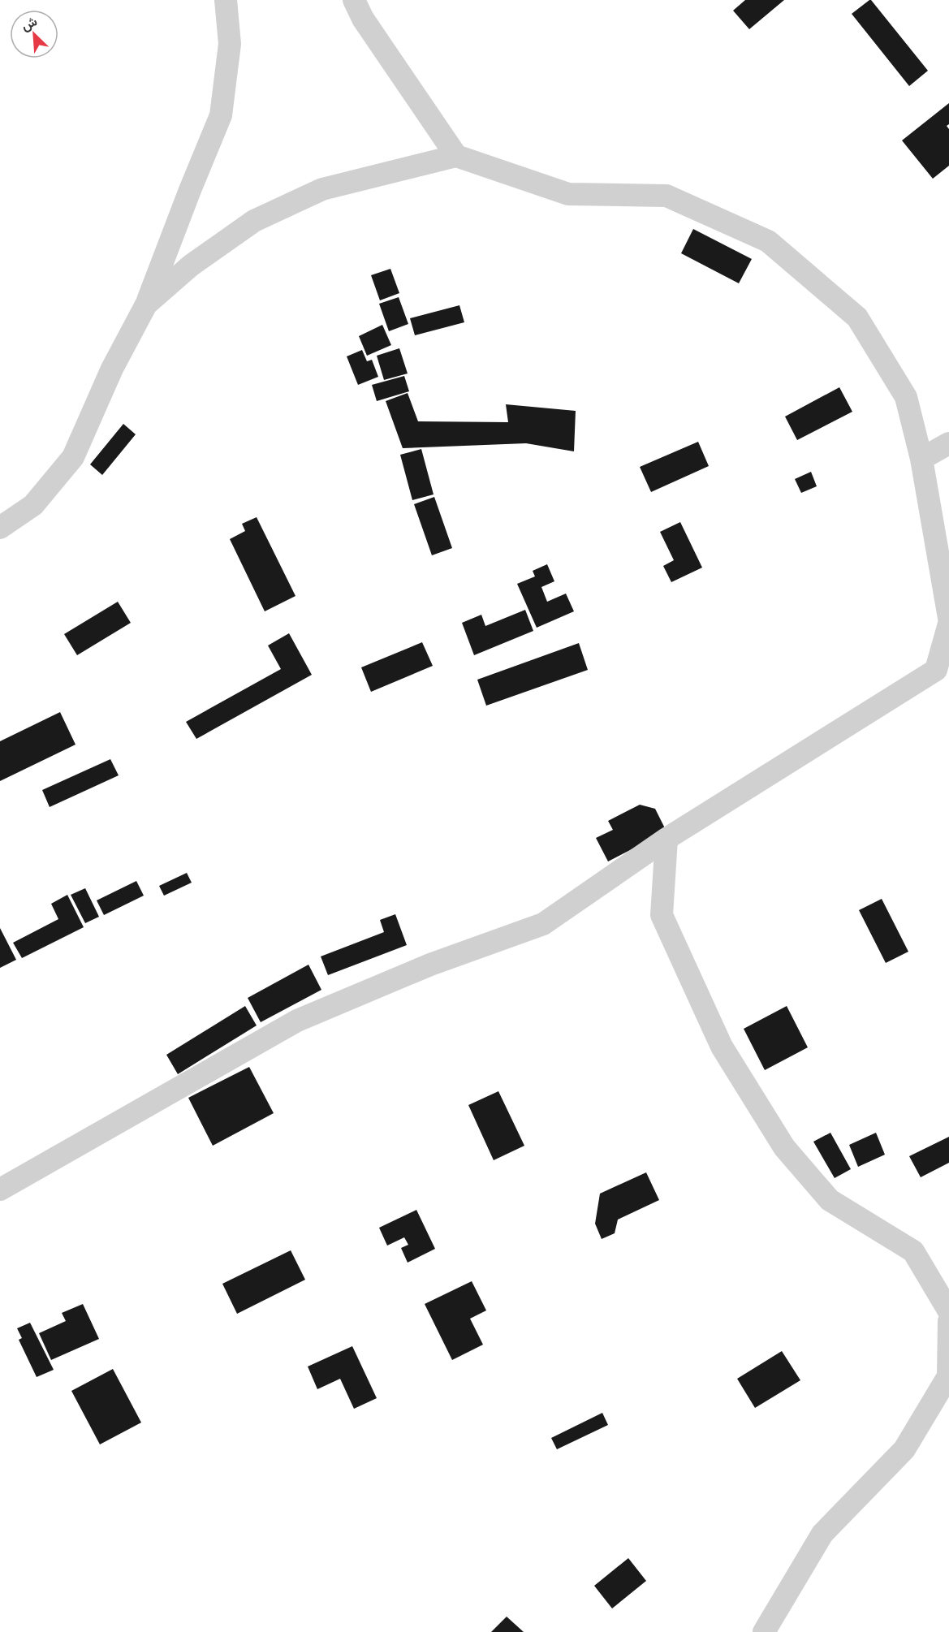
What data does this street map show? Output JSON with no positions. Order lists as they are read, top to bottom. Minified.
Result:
{"north":"top left"}
